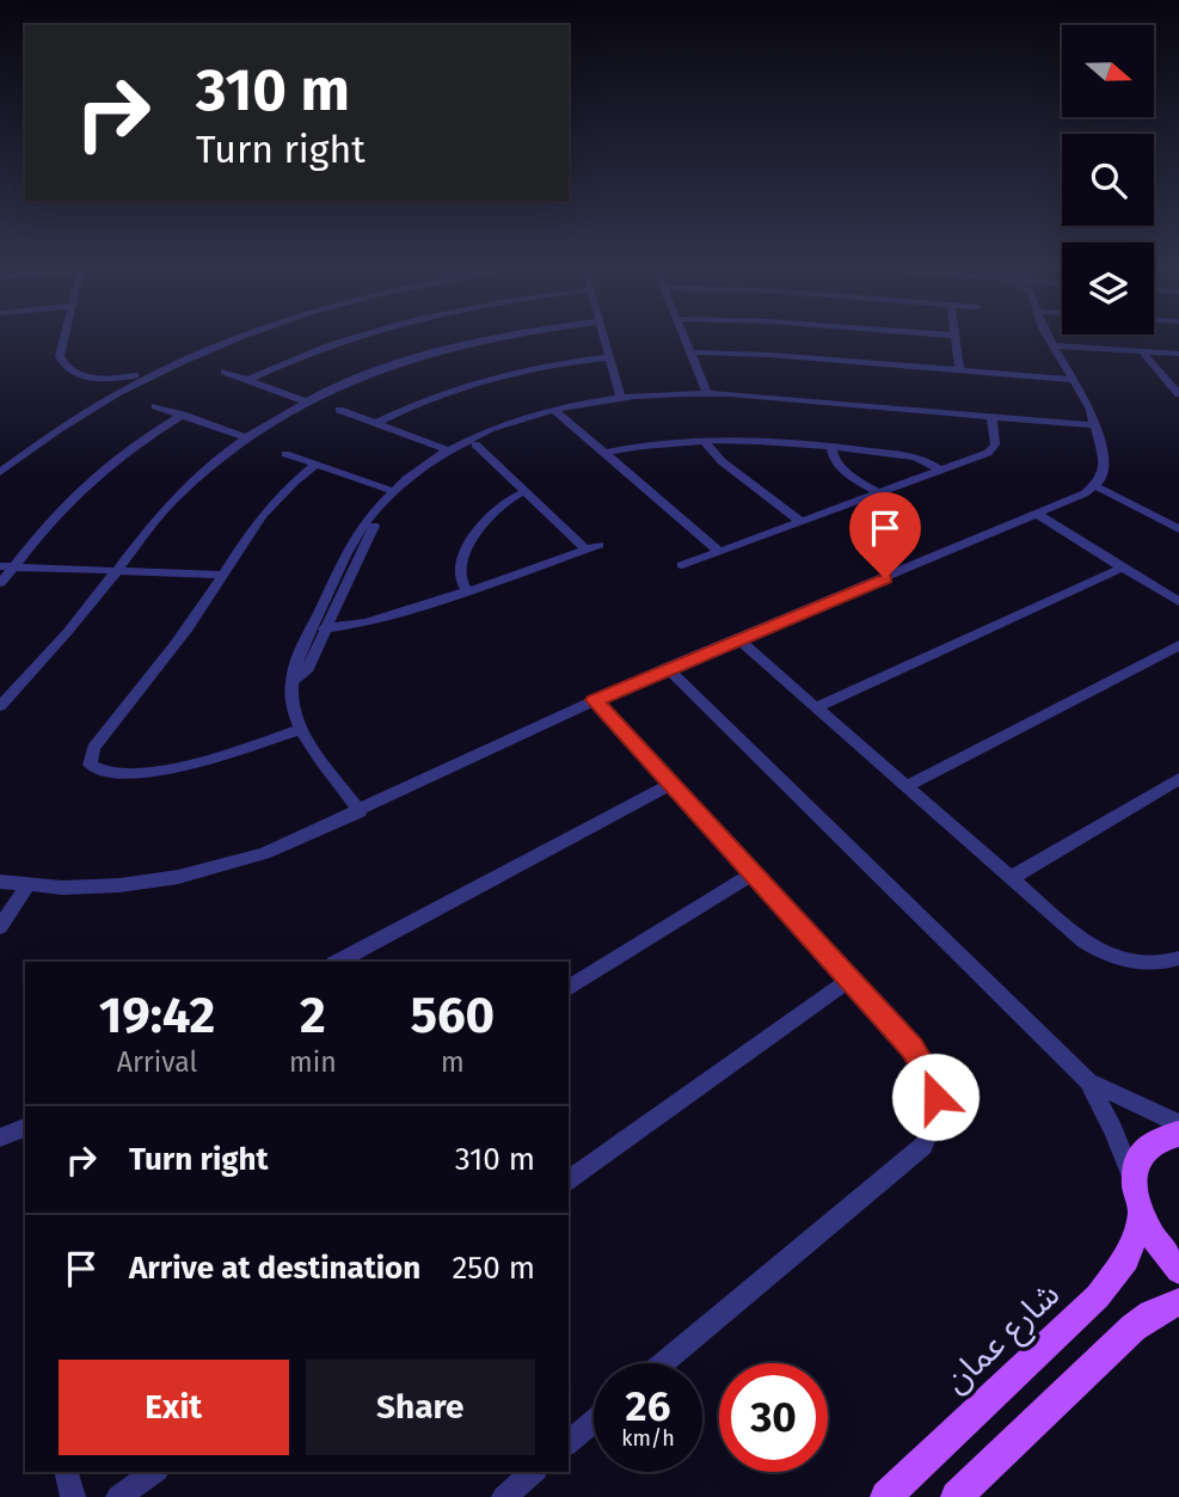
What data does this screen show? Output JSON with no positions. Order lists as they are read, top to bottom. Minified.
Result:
{"streets":{"main road":["شارع عمان"]},"north":"right","page":{"turn":["310 m","Turn right"],"eta":["19:42","Arrival","2","min","560","m"],"list":[{"name":"Turn right","value":"310 m"},{"name":"Arrive at destination","value":"250 m"}],"buttons":["Exit","Share"],"speed":"26 km/h","limit":"30"}}
